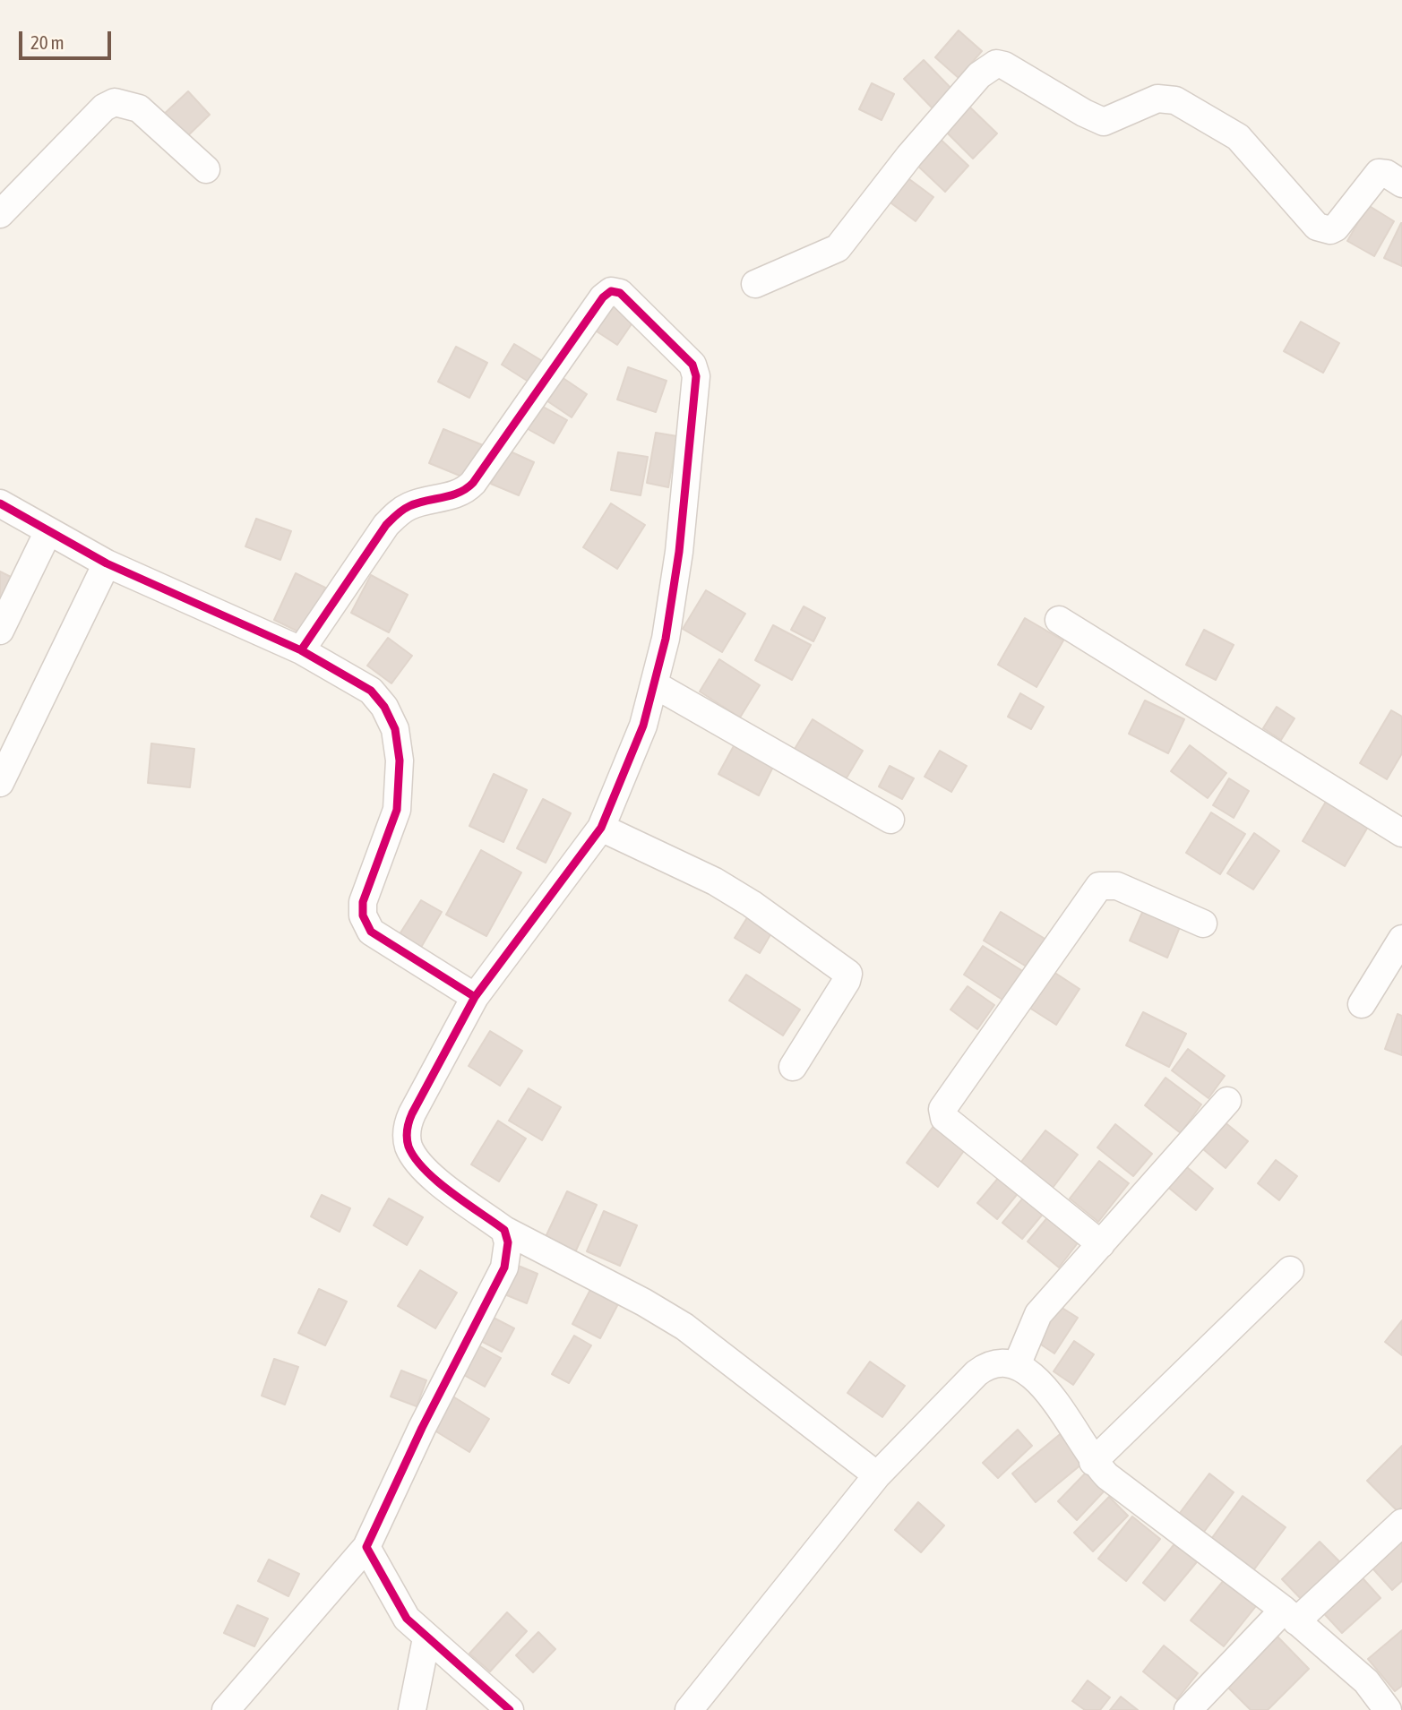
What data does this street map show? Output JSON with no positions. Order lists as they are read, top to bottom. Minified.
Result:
{"scale_bar":"20 m"}
